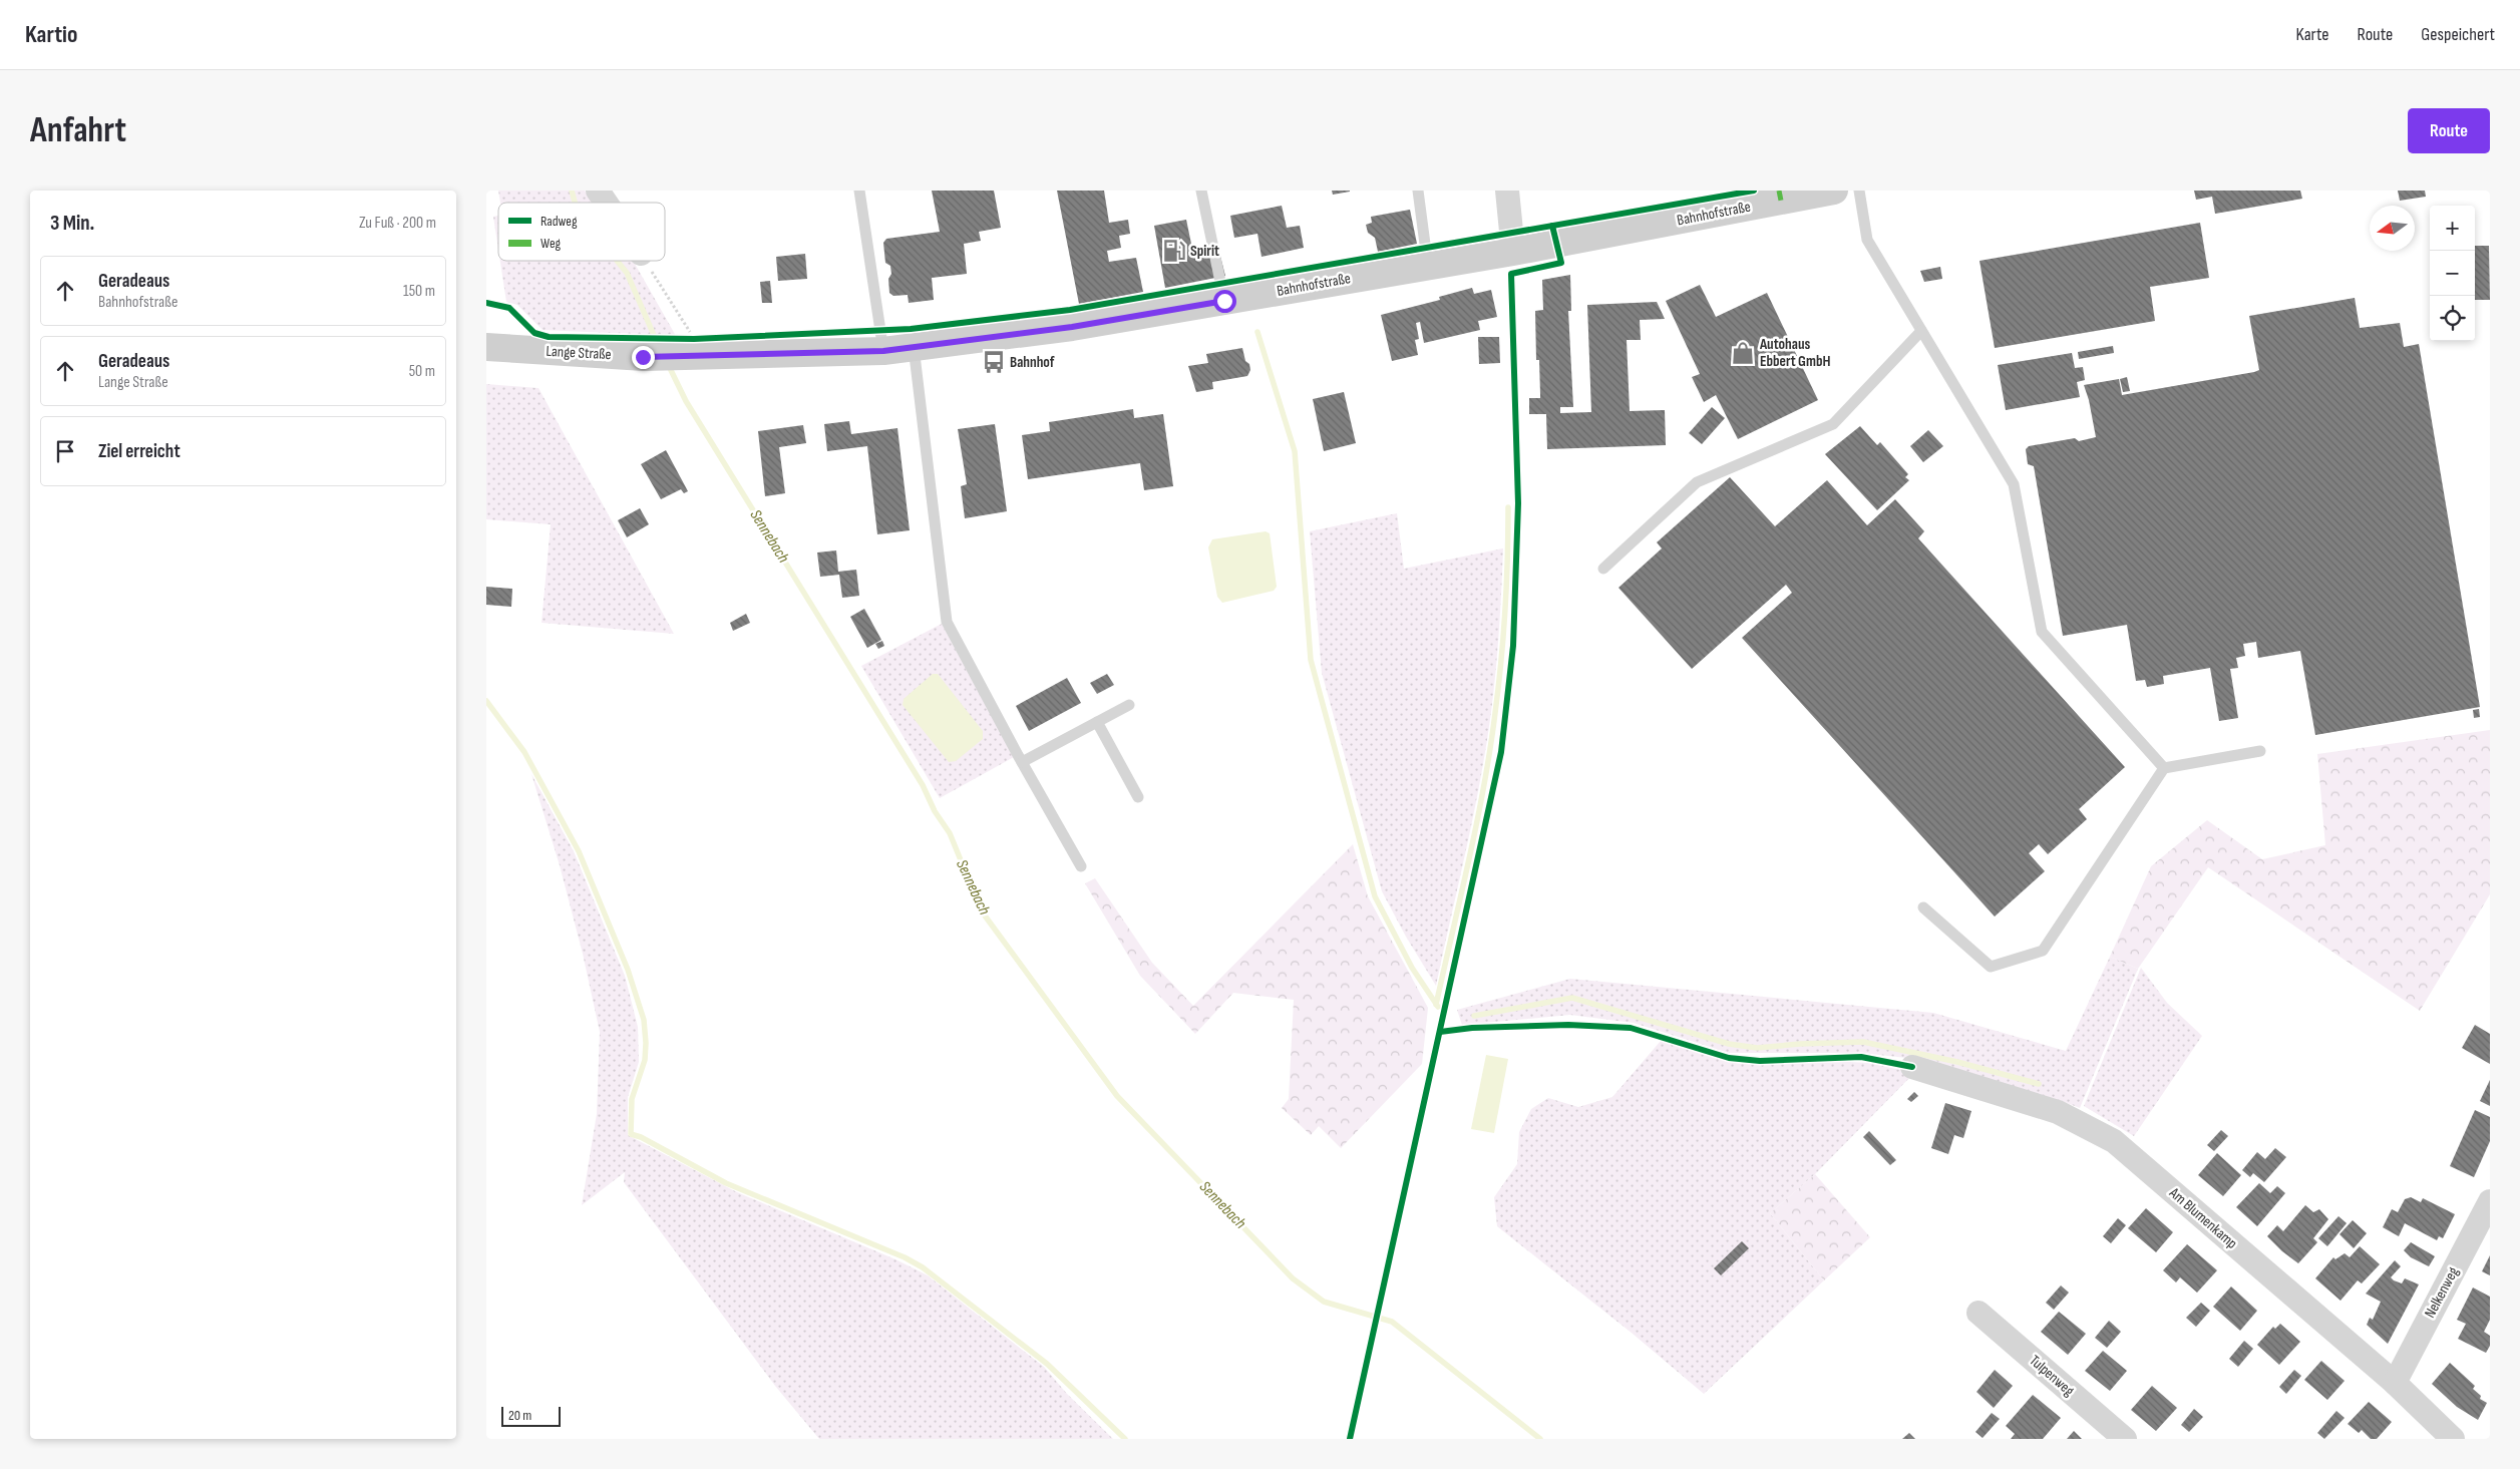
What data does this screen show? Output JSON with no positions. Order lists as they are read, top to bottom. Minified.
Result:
{"streets":{"main road":["Bahnhofstraße","Lange Straße"],"street":["Am Blumenkamp","Nelkenweg","Tulpenweg"]},"crossings":[["Bahnhofstraße","Lange Straße"],["Am Blumenkamp","Nelkenweg"]],"water":["Sennebach"],"places":{"fuel station":["Spirit"],"shop":["Autohaus Ebbert GmbH"],"bus stop":["Bahnhof"]},"legend":["Radweg","Weg"],"scale_bar":"20 m","north":"left","page":{"header":"Kartio","nav":["Karte","Route","Gespeichert"],"buttons":"Route","title":"Anfahrt","heading":["3 Min.","Zu Fuß · 200 m"],"map_buttons":["+","−"],"list":[["Geradeaus","Bahnhofstraße","150 m"],["Geradeaus","Lange Straße","50 m"],"Ziel erreicht"],"scale":"20 m"}}
